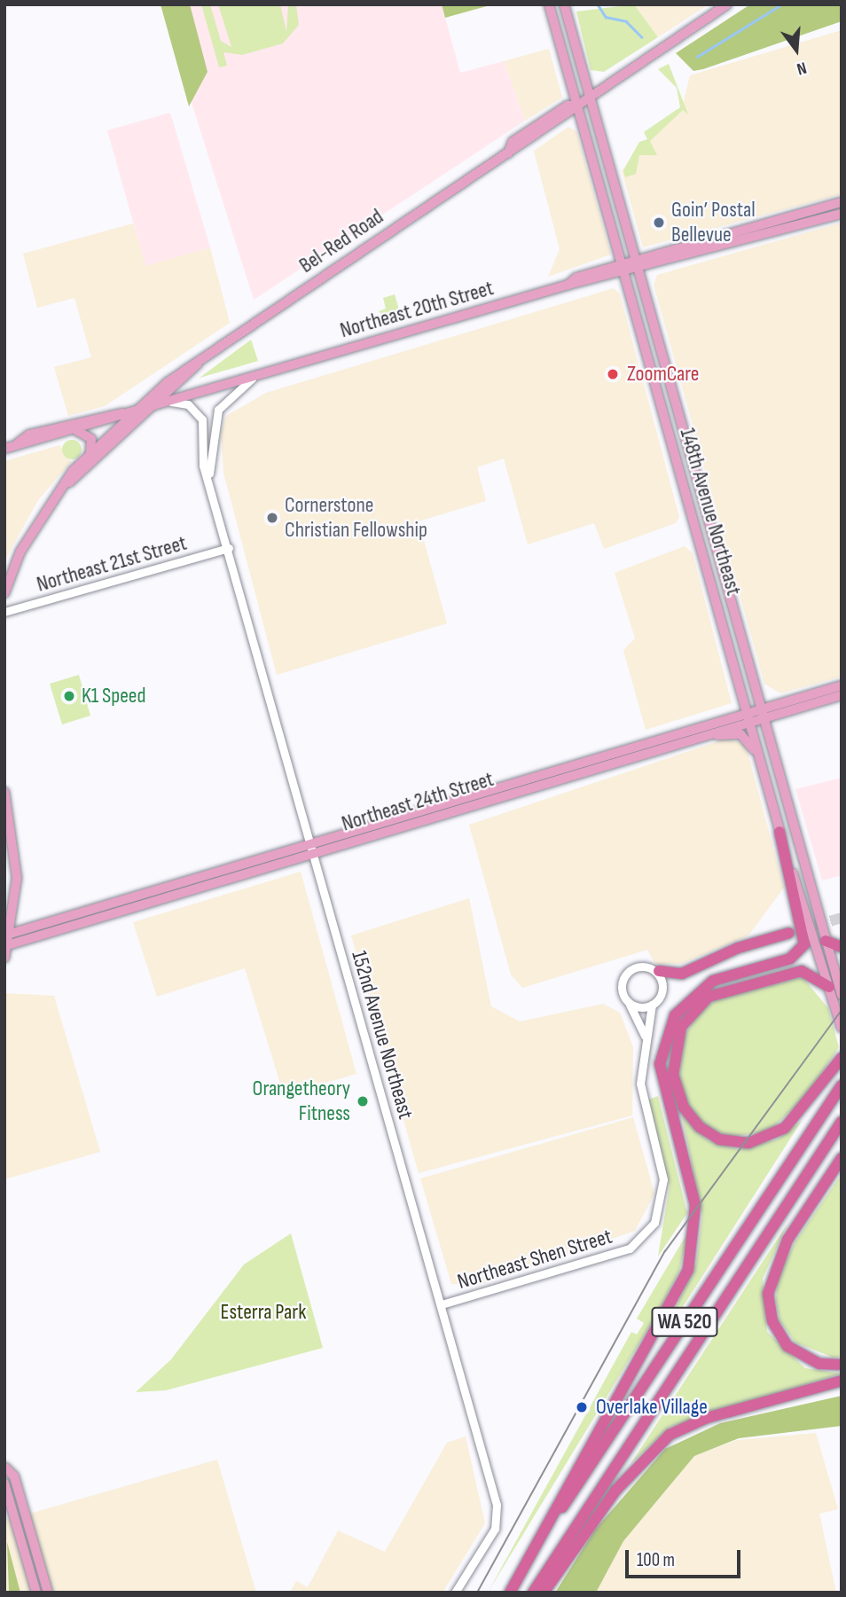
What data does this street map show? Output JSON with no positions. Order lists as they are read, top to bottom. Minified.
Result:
{"streets":{"highway":["WA 520"],"main road":["Bel-Red Road","Northeast 20th Street","148th Avenue Northeast","Northeast 24th Street"],"street":["Northeast 21st Street","152nd Avenue Northeast","Northeast Shen Street"]},"crossings":[["Bel-Red Road","Northeast 20th Street"],["Bel-Red Road","148th Avenue Northeast"],["Northeast 20th Street","148th Avenue Northeast"],["Northeast 20th Street","152nd Avenue Northeast"],["148th Avenue Northeast","Northeast 24th Street"],["Northeast 21st Street","152nd Avenue Northeast"],["Northeast 24th Street","152nd Avenue Northeast"],["152nd Avenue Northeast","Northeast Shen Street"]],"parks":["Esterra Park"],"places":["Goin’ Postal Bellevue","ZoomCare","Cornerstone Christian Fellowship","K1 Speed","Orangetheory Fitness","Overlake Village"],"scale_bar":"100 m","north":"bottom"}
